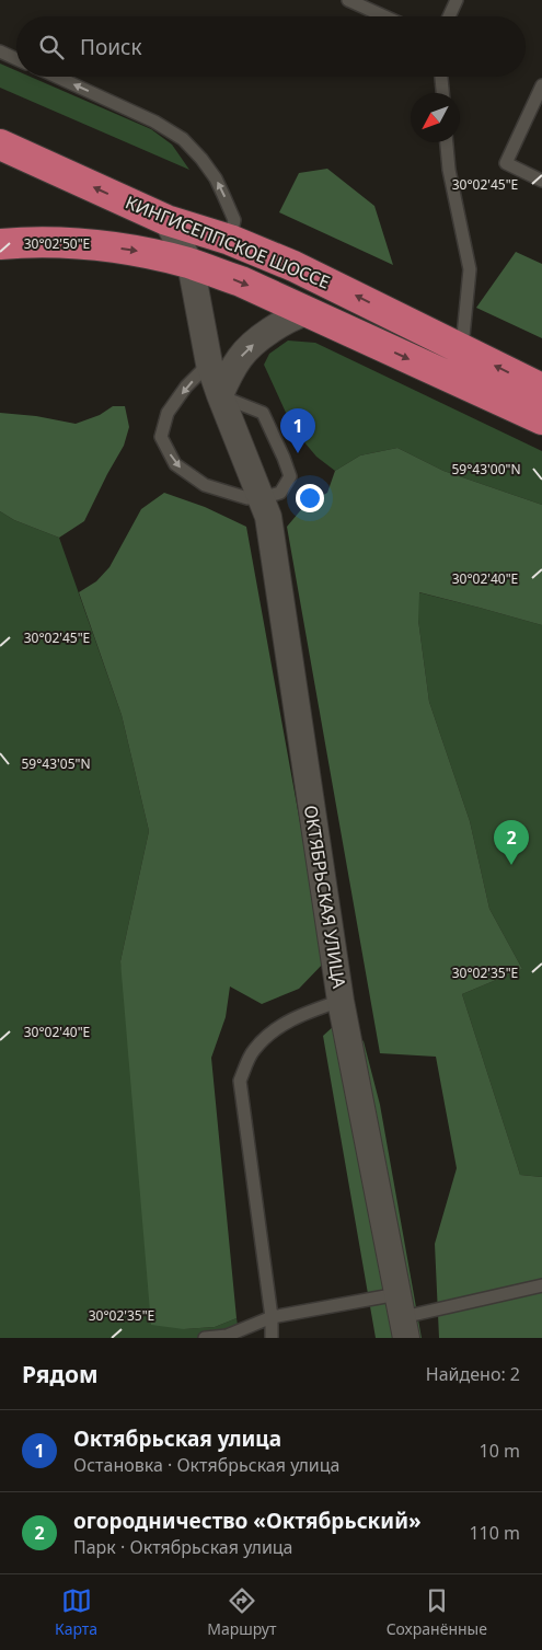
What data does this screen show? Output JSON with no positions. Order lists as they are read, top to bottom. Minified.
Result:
{"streets":{"highway":["КИНГИСЕППСКОЕ ШОССЕ"],"street":["ОКТЯБРЬСКАЯ УЛИЦА"]},"crossings":[["КИНГИСЕППСКОЕ ШОССЕ","ОКТЯБРЬСКАЯ УЛИЦА"]],"north":"bottom left","page":{"search":"Поиск","pins":["1","2"],"heading":["Рядом","Найдено: 2"],"list":[{"mark":"1","name":"Октябрьская улица","note":"Остановка · Октябрьская улица","value":"10 m"},{"mark":"2","name":"огородничество «Октябрьский»","note":"Парк · Октябрьская улица","value":"110 m"}],"nav":["Карта","Маршрут","Сохранённые"]},"coordinates":["30°02'45\"E","30°02'50\"E","59°43'00\"N","30°02'40\"E","59°43'05\"N","30°02'35\"E"]}
